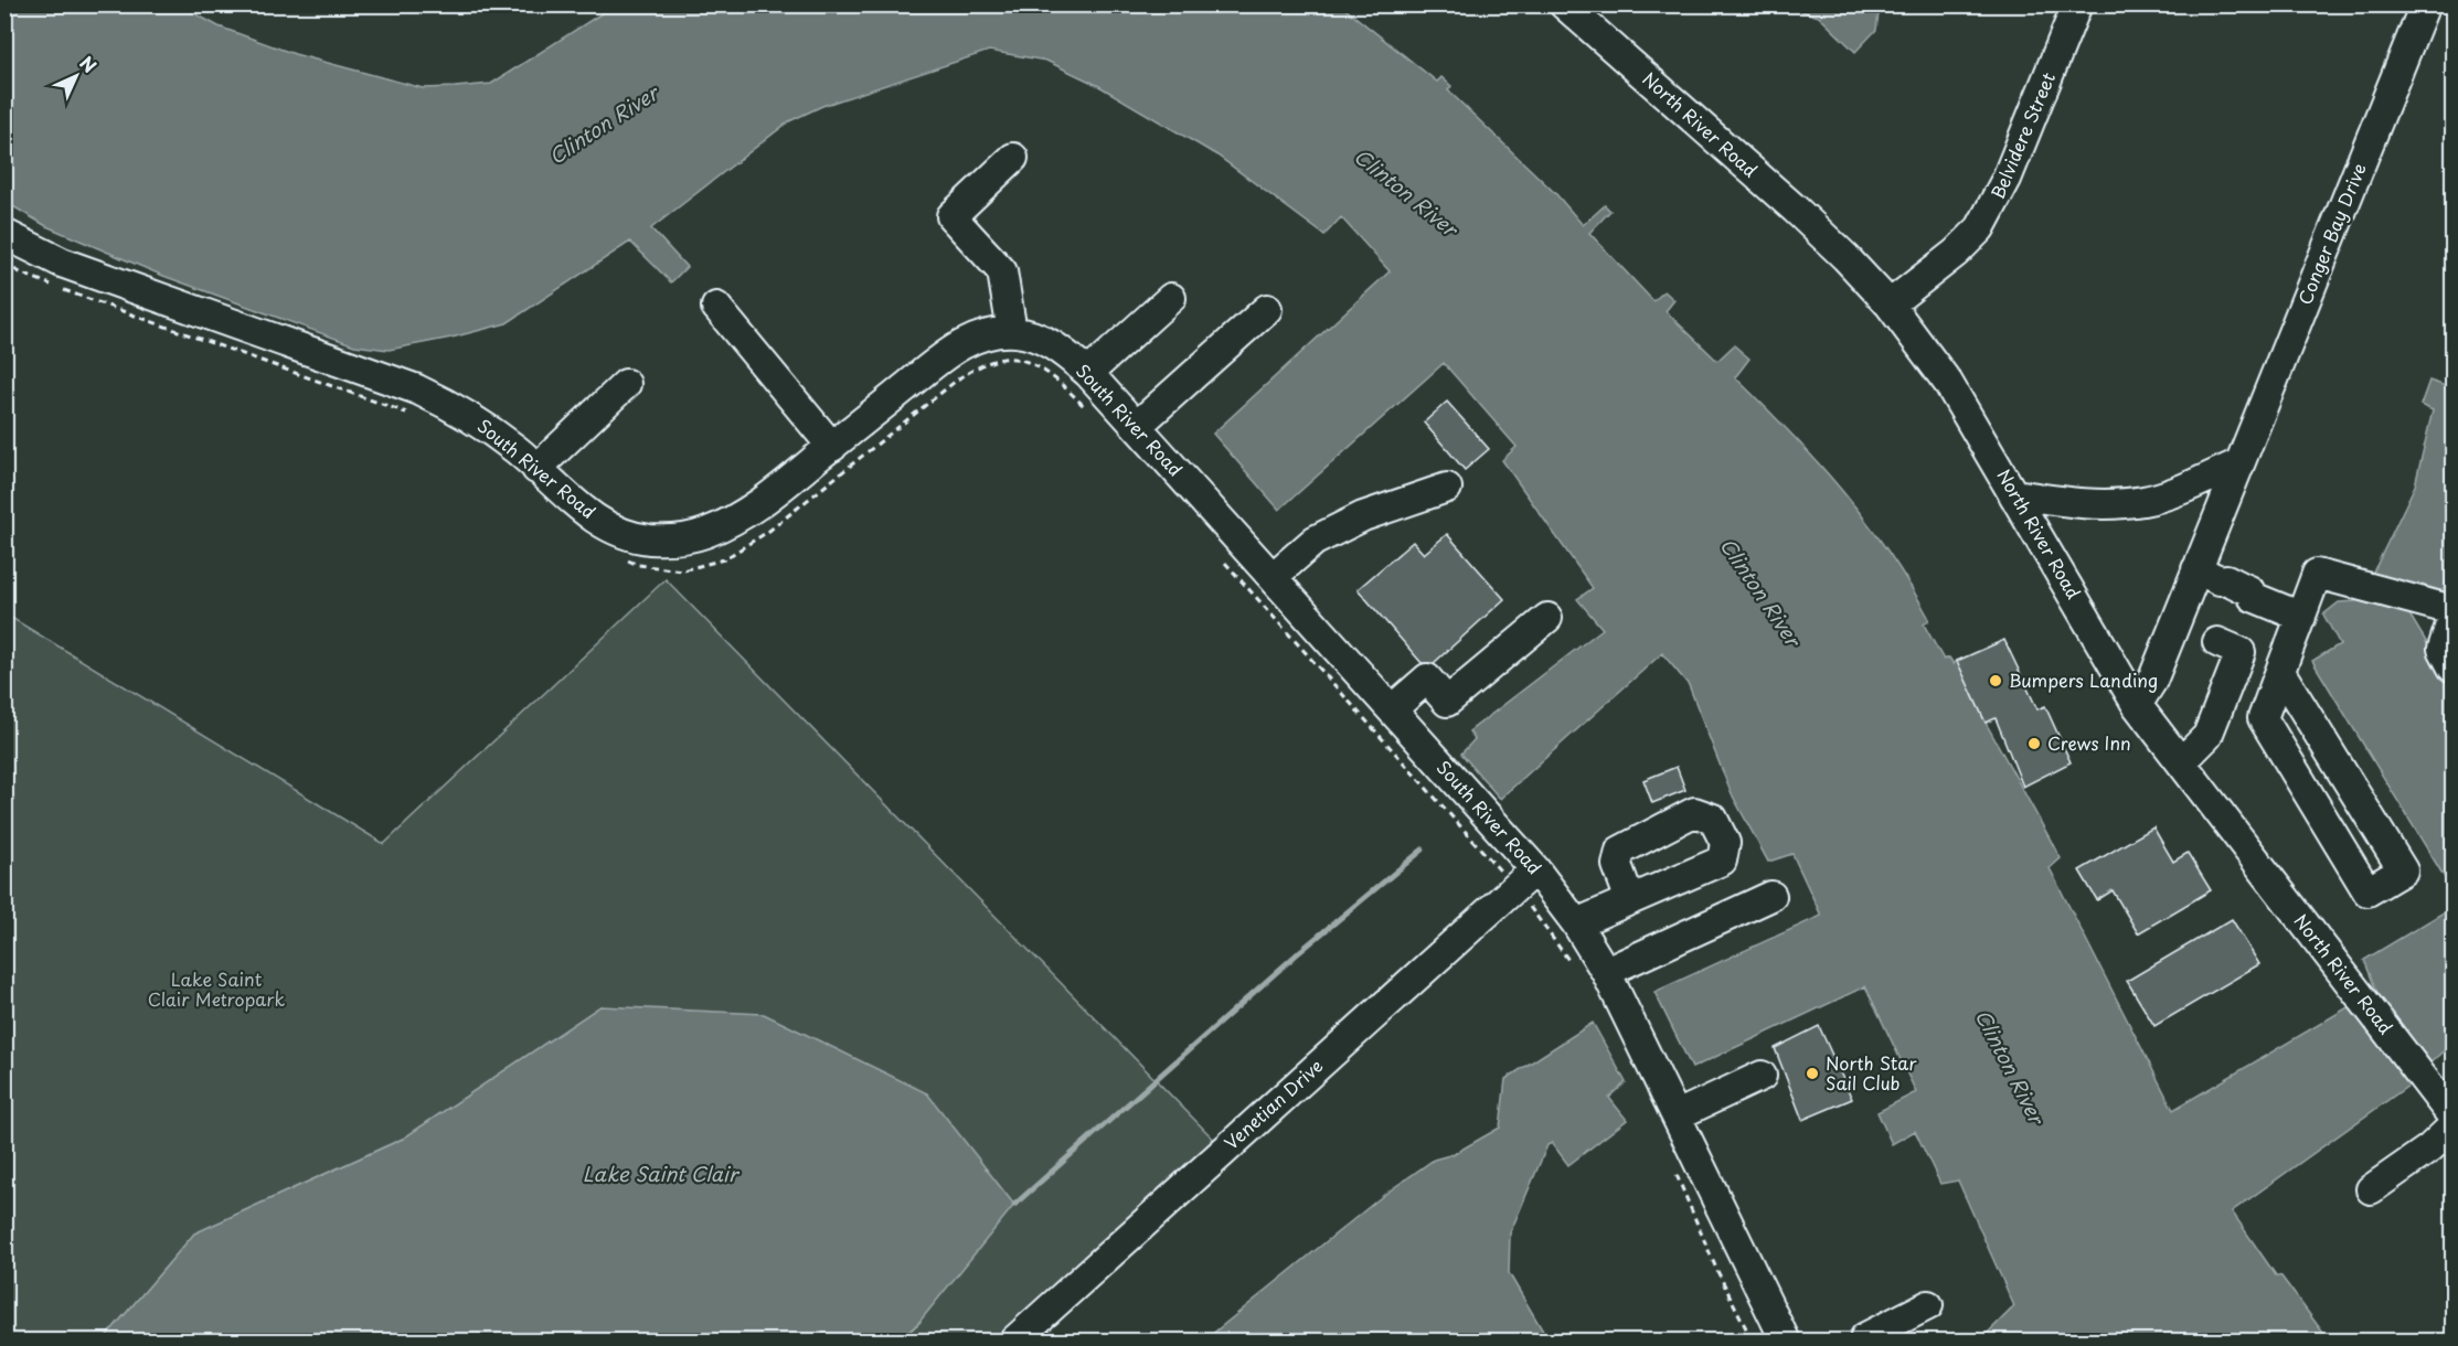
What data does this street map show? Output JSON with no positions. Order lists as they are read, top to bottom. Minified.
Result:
{"streets":{"street":["North River Road","Belvidere Street","Conger Bay Drive","South River Road","Venetian Drive"]},"crossings":[["North River Road","Belvidere Street"],["North River Road","Conger Bay Drive"],["South River Road","Venetian Drive"]],"water":["Clinton River","Lake Saint Clair"],"parks":["Lake Saint Clair Metropark"],"places":["Bumpers Landing","Crews Inn","North Star Sail Club"],"north":"top right"}
